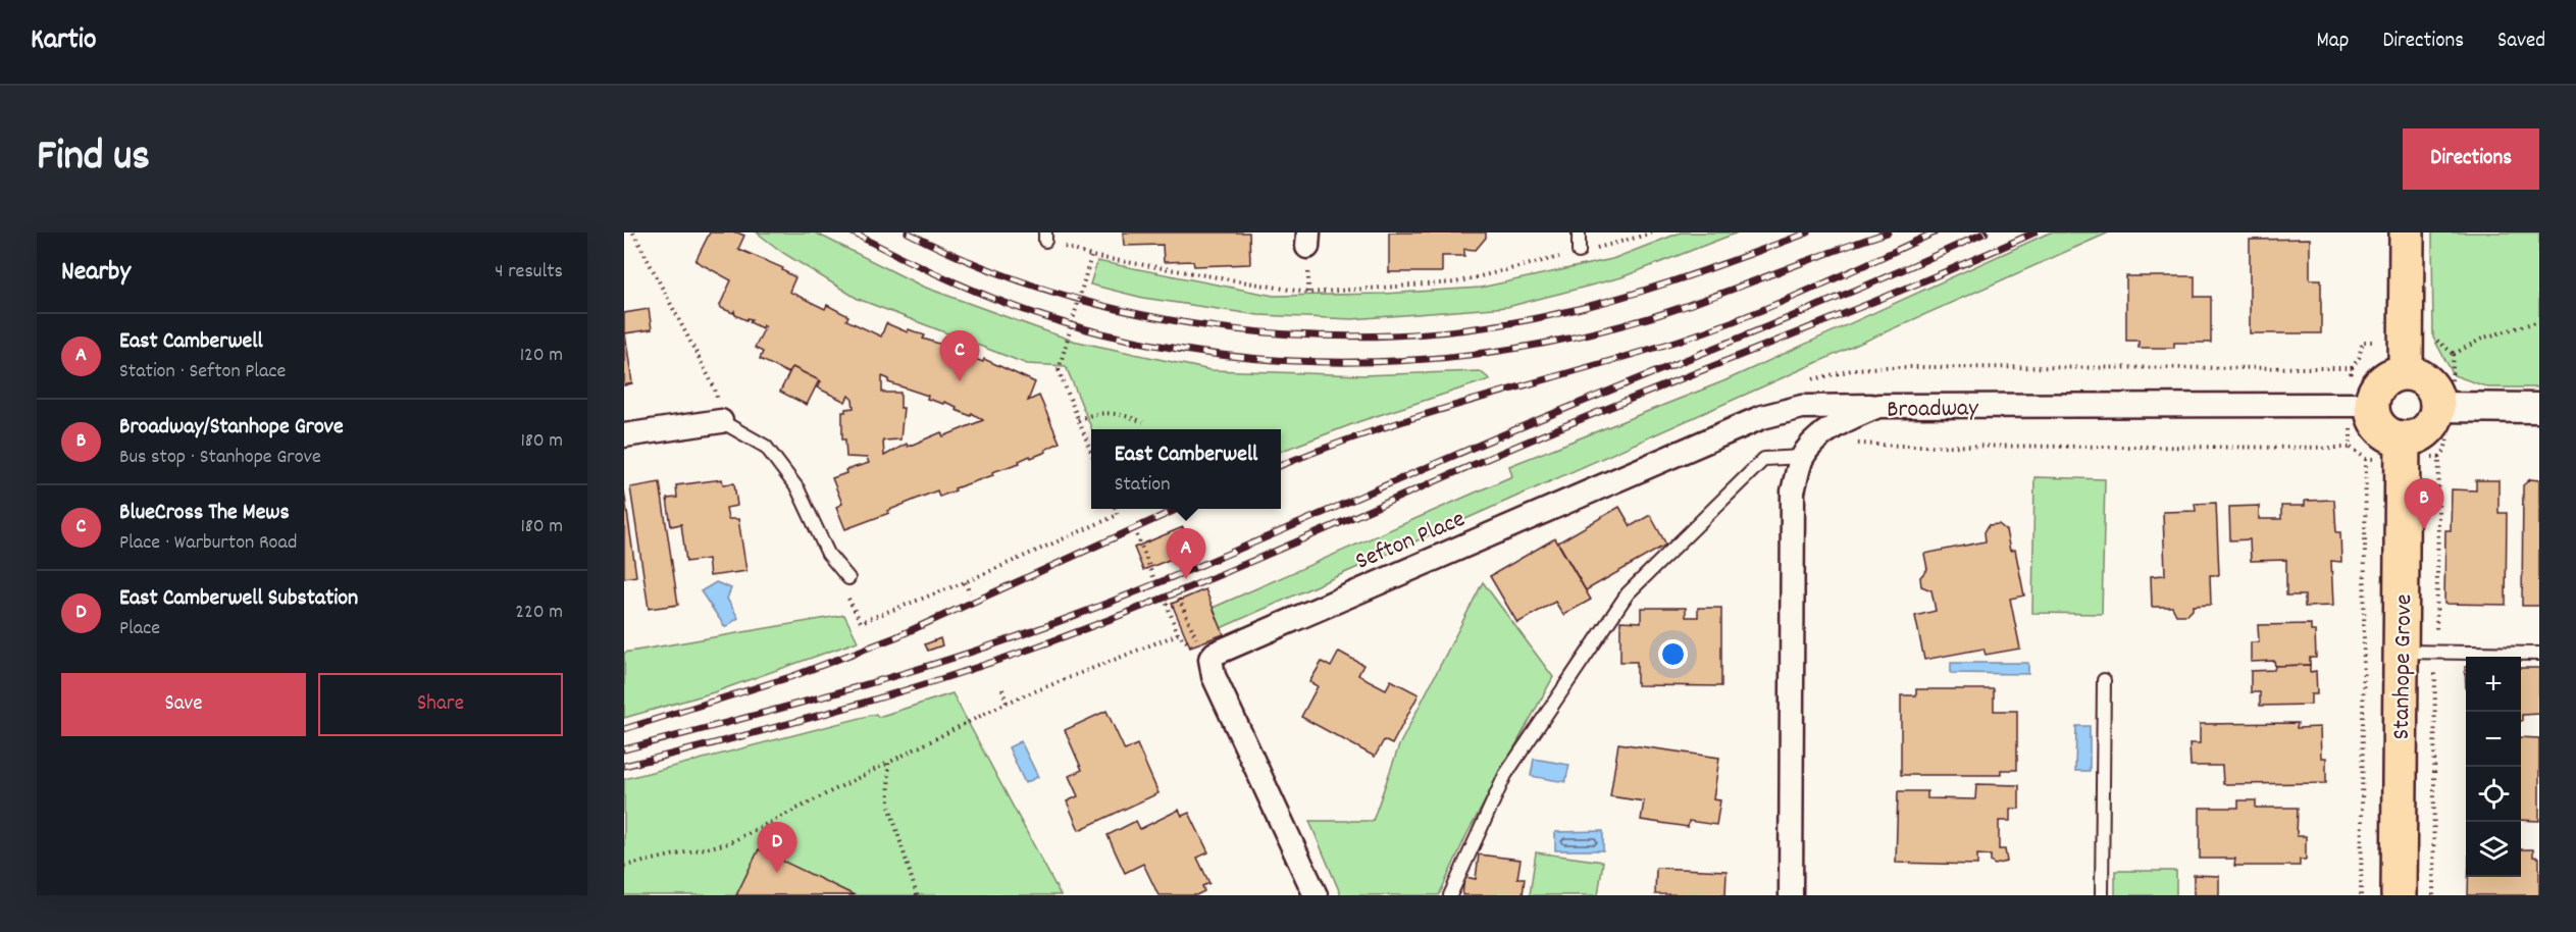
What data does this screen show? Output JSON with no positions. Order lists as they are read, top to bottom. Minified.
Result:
{"streets":{"main road":["Stanhope Grove"],"street":["Broadway","Sefton Place"]},"crossings":[["Broadway","Sefton Place"],["Broadway","Stanhope Grove"]],"page":{"header":"Kartio","nav":["Map","Directions","Saved"],"title":"Find us","buttons":["Directions",["Save","Share"]],"heading":["Nearby","4 results"],"list":[{"mark":"A","name":"East Camberwell","note":"Station · Sefton Place","value":"120 m"},{"mark":"B","name":"Broadway/Stanhope Grove","note":"Bus stop · Stanhope Grove","value":"180 m"},{"mark":"C","name":"BlueCross The Mews","note":"Place · Warburton Road","value":"180 m"},{"mark":"D","name":"East Camberwell Substation","note":"Place","value":"220 m"}],"pins":["C","B","A","D"],"popup":["East Camberwell","Station"],"map_buttons":["+","−"]}}
